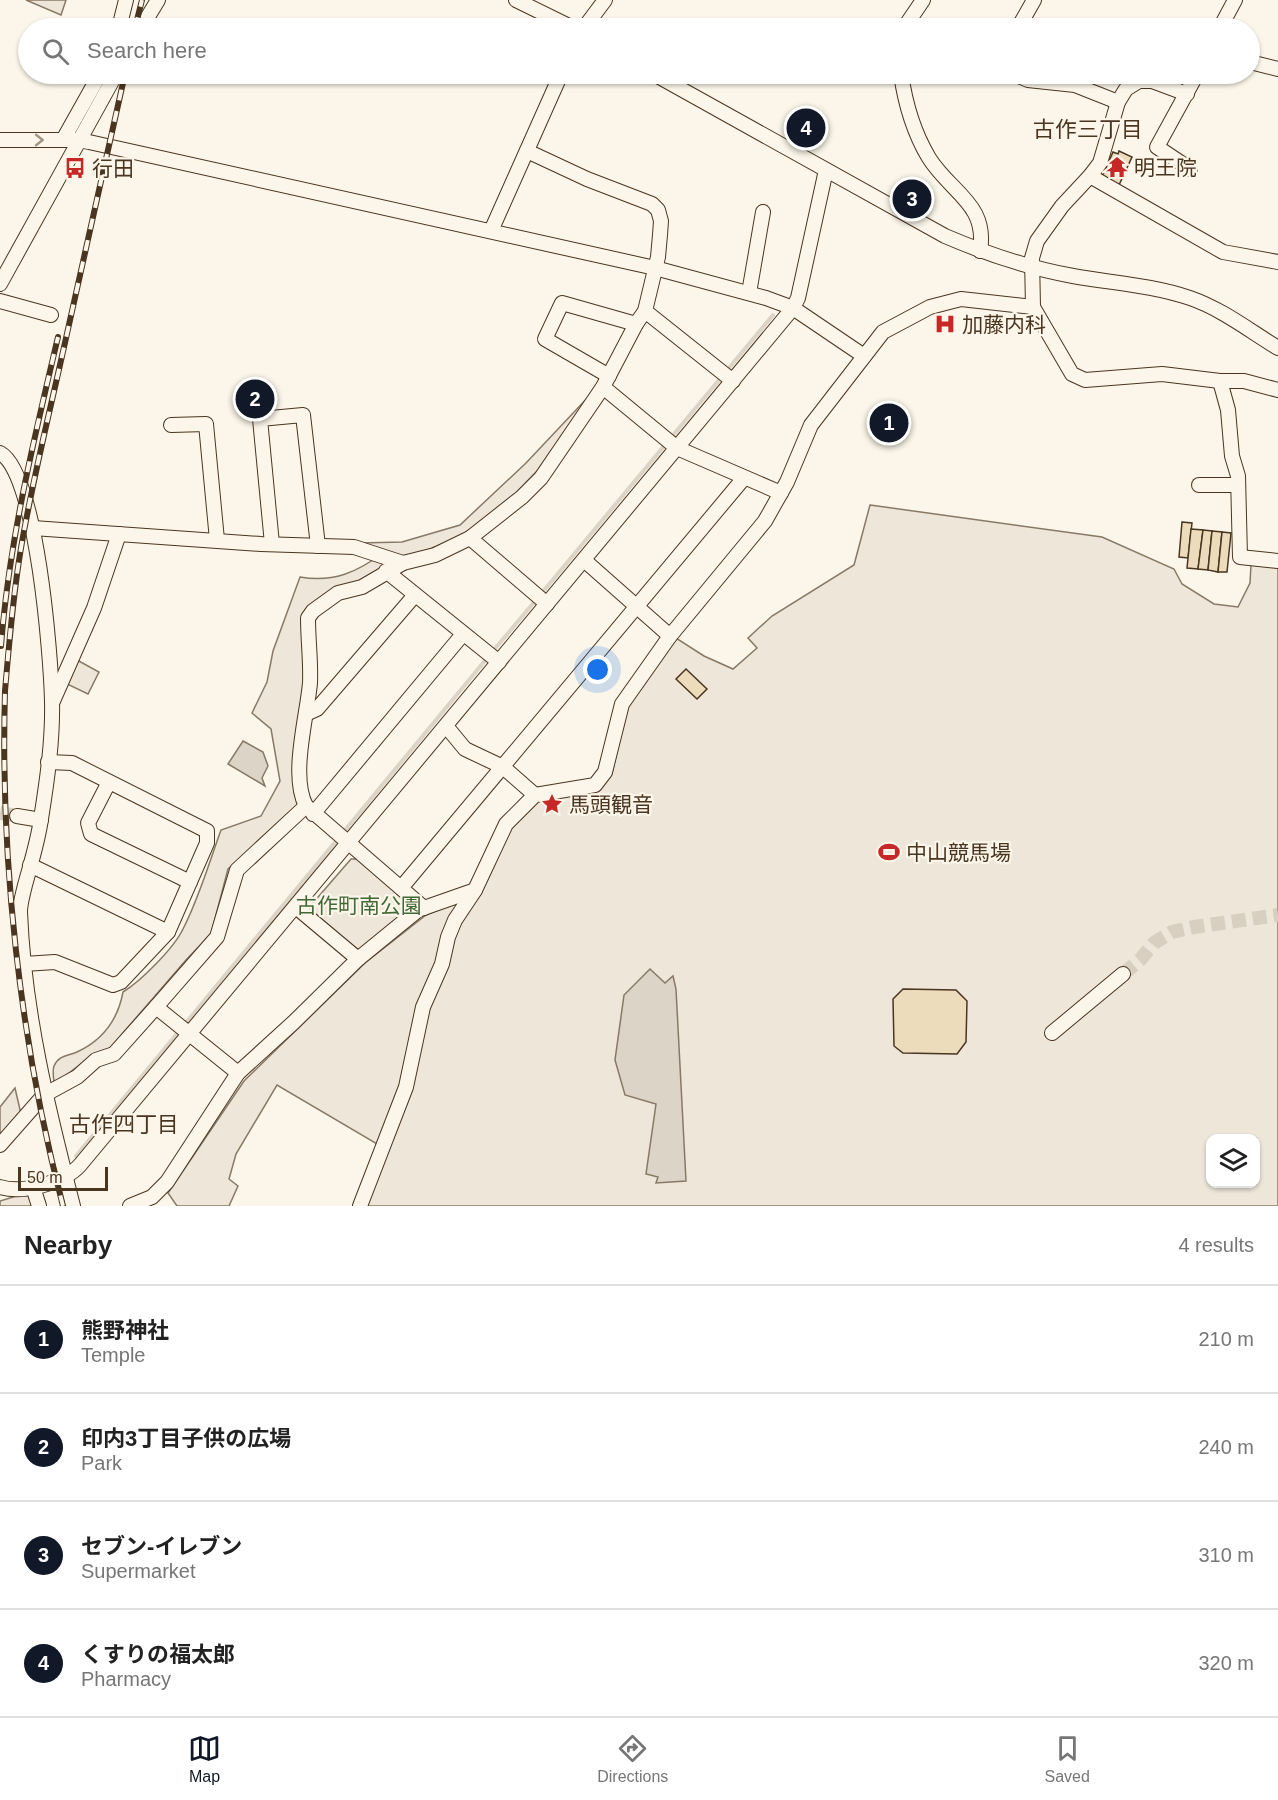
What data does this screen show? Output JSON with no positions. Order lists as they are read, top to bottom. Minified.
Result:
{"districts":["古作三丁目","古作四丁目"],"parks":["古作町南公園"],"places":{"temple":["明王院"],"bus stop":["行田"],"hospital":["加藤内科"],"place":["馬頭観音"],"sports":["中山競馬場"]},"scale_bar":"50 m","page":{"search":"Search here","pins":["4","3","2","1"],"scale":"50 m","heading":["Nearby","4 results"],"list":[{"mark":"1","name":"熊野神社","note":"Temple","value":"210 m"},{"mark":"2","name":"印内3丁目子供の広場","note":"Park","value":"240 m"},{"mark":"3","name":"セブン-イレブン","note":"Supermarket","value":"310 m"},{"mark":"4","name":"くすりの福太郎","note":"Pharmacy","value":"320 m"}],"nav":["Map","Directions","Saved"]}}
